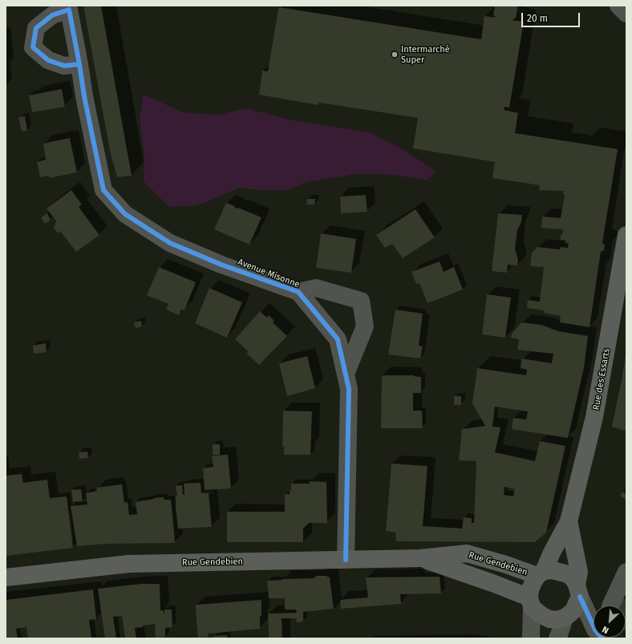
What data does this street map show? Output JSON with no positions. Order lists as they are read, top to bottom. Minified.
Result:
{"streets":{"main road":["Rue des Essarts","Rue Gendebien"],"street":["Avenue Misonne"]},"crossings":[["Avenue Misonne","Rue Gendebien"],["Rue des Essarts","Rue Gendebien"]],"places":["Intermarché Super"],"scale_bar":"20 m","north":"bottom left"}
